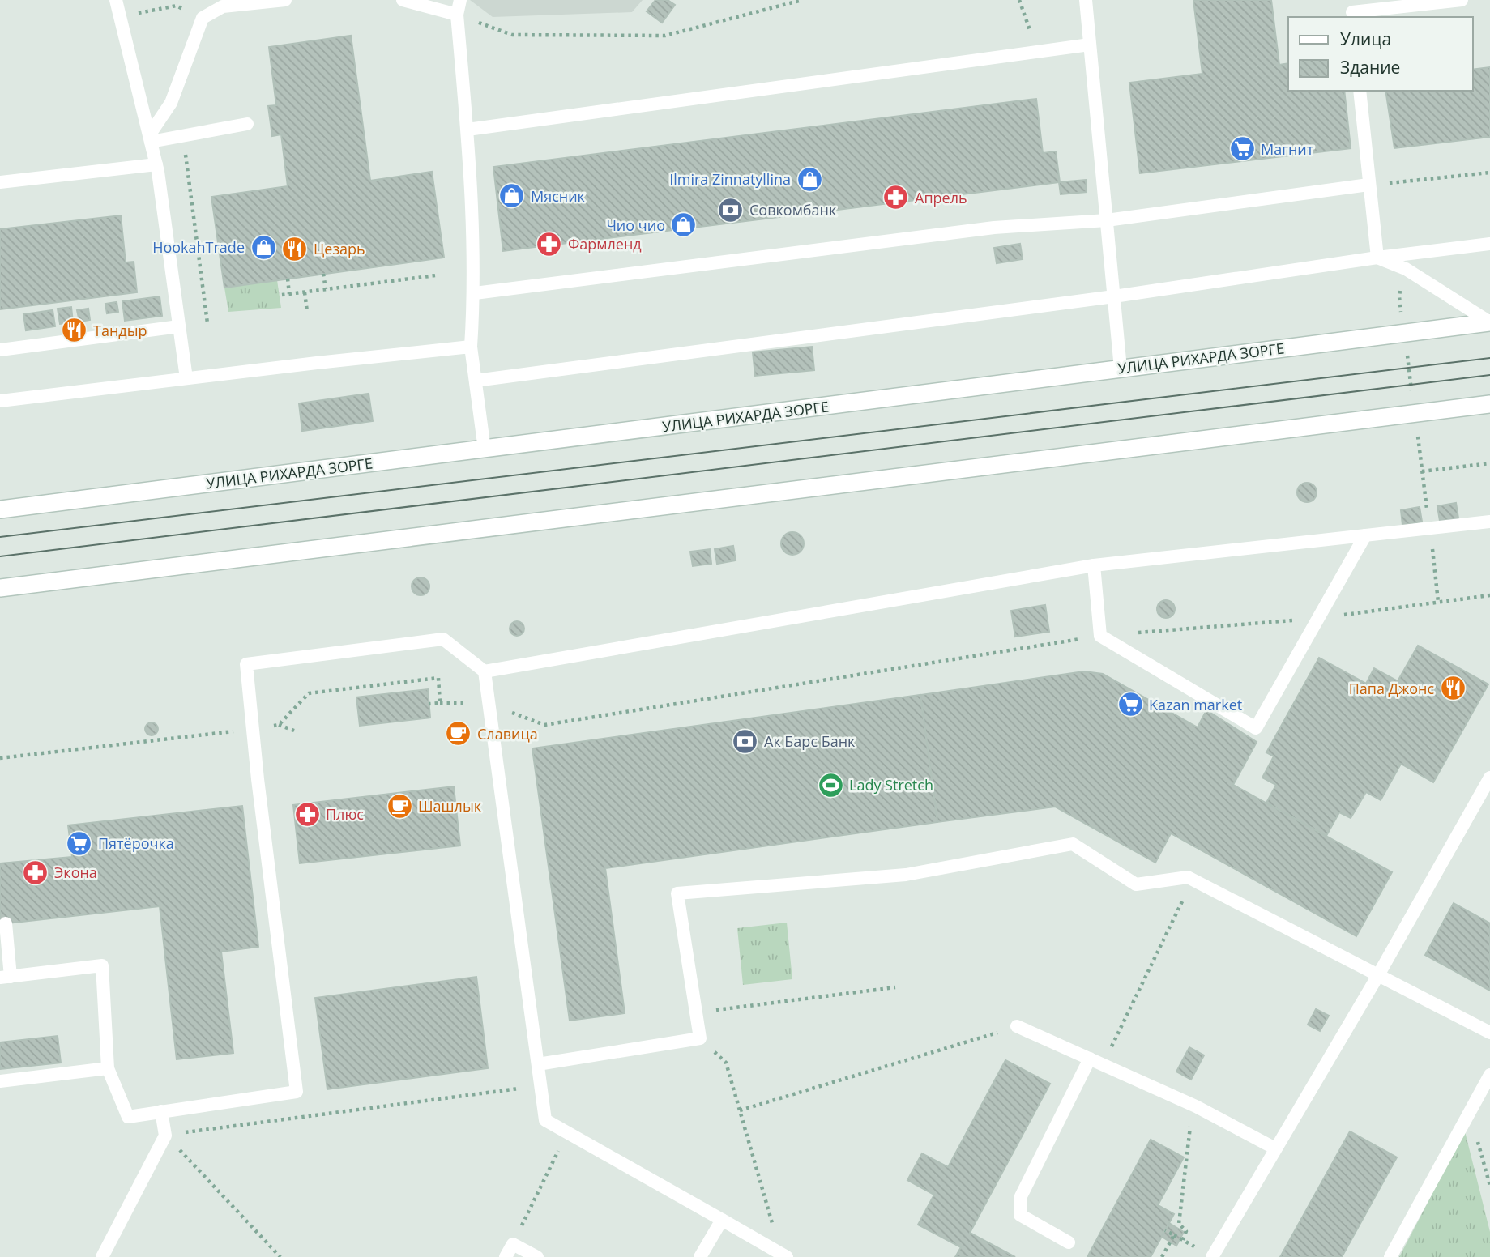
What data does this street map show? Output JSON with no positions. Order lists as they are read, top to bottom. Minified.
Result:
{"streets":{"street":["УЛИЦА РИХАРДА ЗОРГЕ"]},"places":{"supermarket":["Магнит","Kazan market","Пятёрочка"],"shop":["Ilmira Zinnatyllina","Мясник","Чио чио","HookahTrade"],"pharmacy":["Апрель","Фармленд","Плюс","Экона"],"bank":["Совкомбанк","Ак Барс Банк"],"restaurant":["Цезарь","Тандыр","Папа Джонс"],"cafe":["Славица","Шашлык"],"sports":["Lady Stretch"]},"legend":["Улица","Здание"]}
